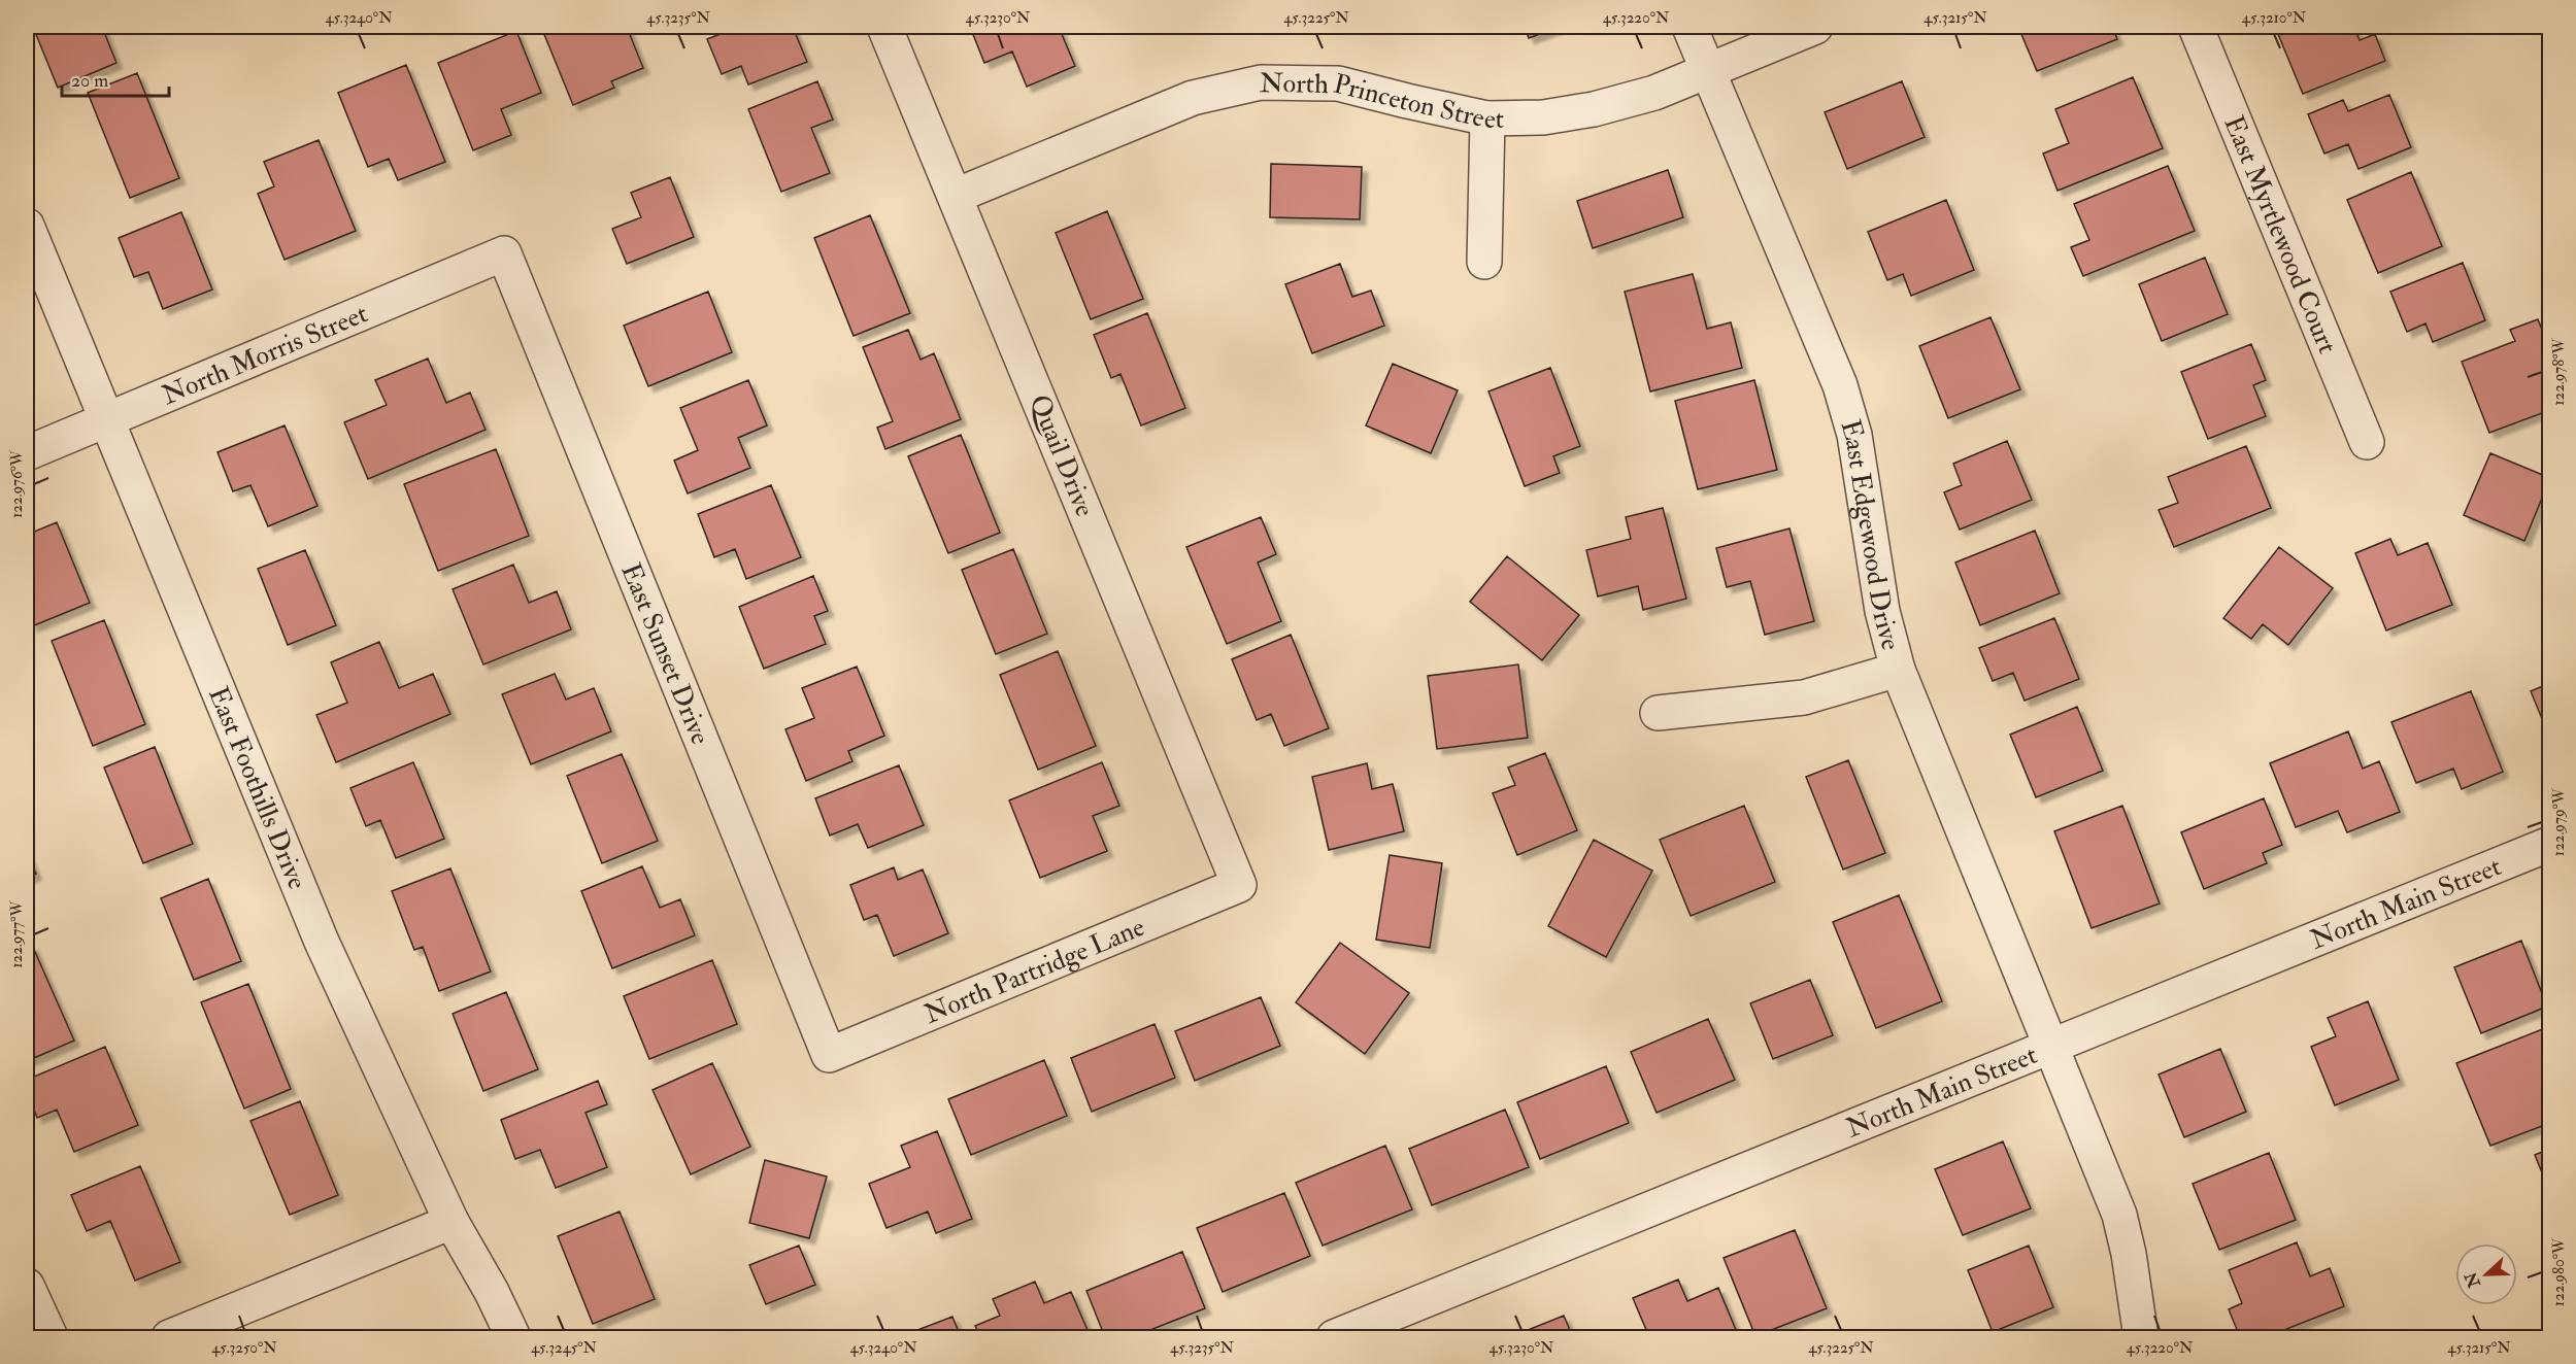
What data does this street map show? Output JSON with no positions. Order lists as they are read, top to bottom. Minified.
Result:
{"streets":{"street":["North Princeton Street","East Myrtlewood Court","North Morris Street","Quail Drive","East Edgewood Drive","East Sunset Drive","East Foothills Drive","North Main Street","North Partridge Lane"]},"crossings":[["North Princeton Street","Quail Drive"],["North Princeton Street","East Edgewood Drive"],["North Morris Street","East Sunset Drive"],["North Morris Street","East Foothills Drive"],["Quail Drive","North Partridge Lane"],["East Edgewood Drive","North Main Street"],["East Sunset Drive","North Partridge Lane"]],"scale_bar":"20 m","north":"left","coordinates":["45.3240°N","45.3235°N","45.3230°N","45.3225°N","45.3220°N","45.3215°N","45.3210°N","122.978°W","122.976°W","122.979°W","122.977°W","122.980°W","45.3250°N","45.3245°N"]}
